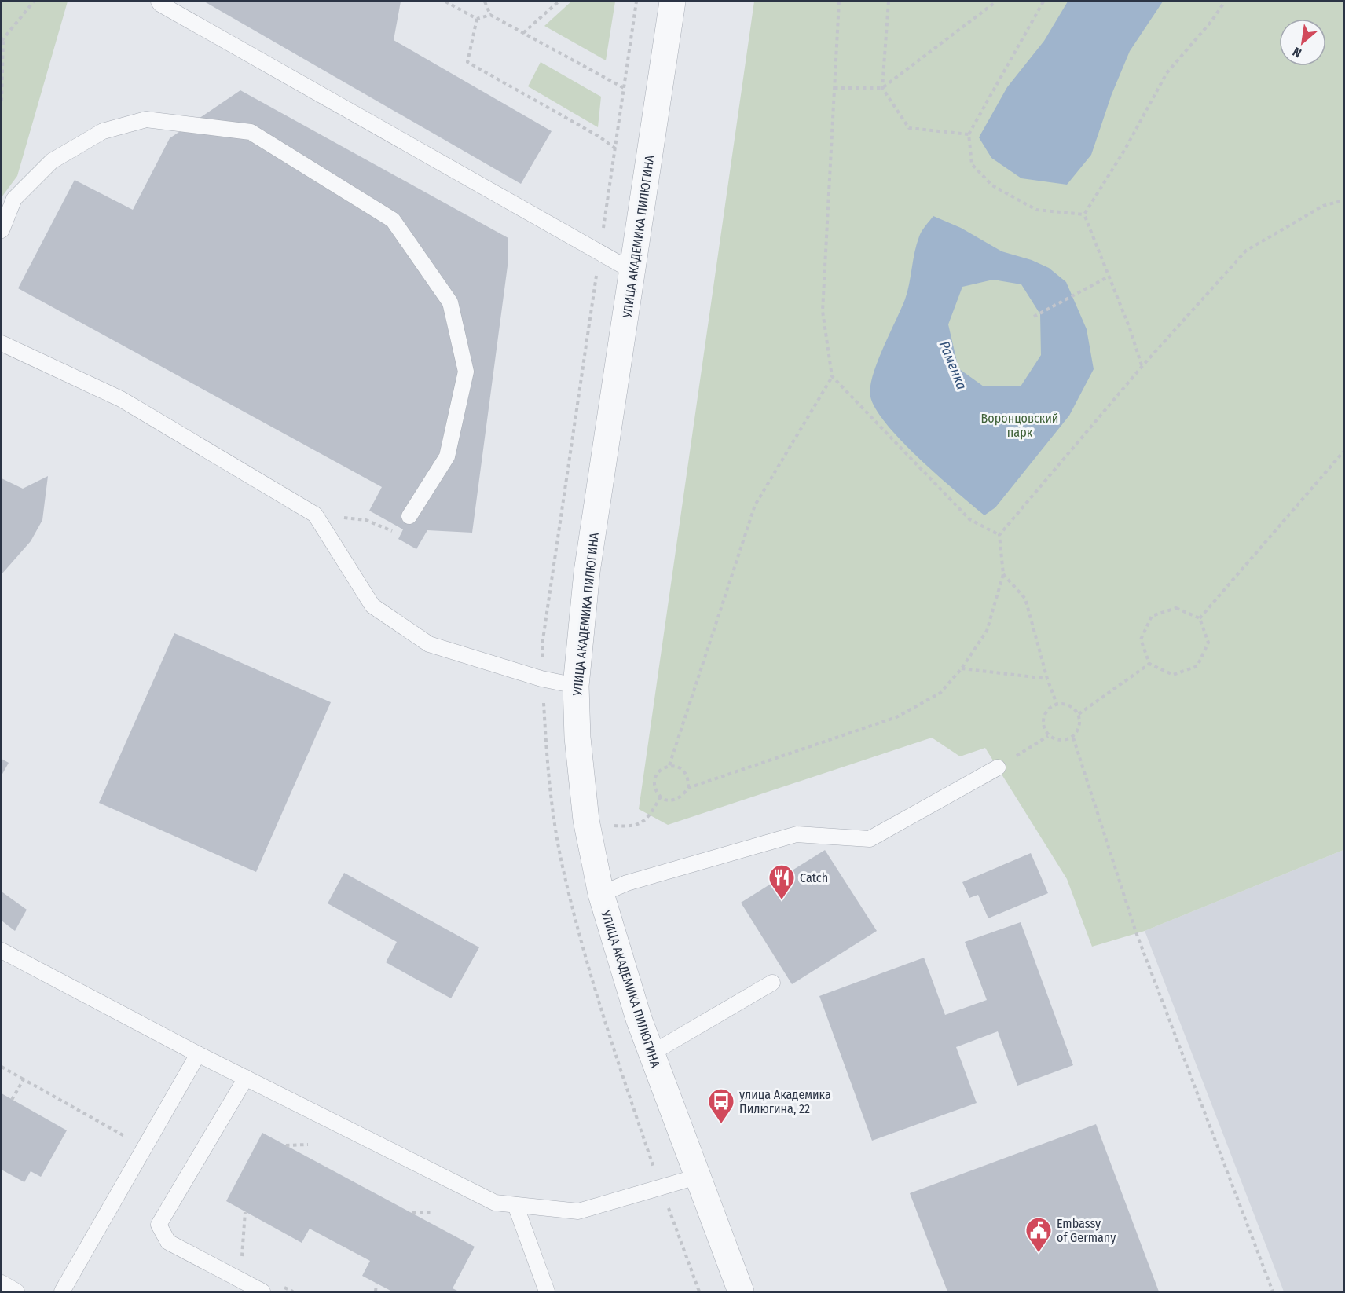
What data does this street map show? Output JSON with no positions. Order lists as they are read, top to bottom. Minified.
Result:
{"streets":{"street":["УЛИЦА АКАДЕМИКА ПИЛЮГИНА"]},"water":["Раменка"],"parks":["Воронцовский парк"],"places":{"restaurant":["Catch"],"bus stop":["улица Академика Пилюгина, 22"],"public building":["Embassy of Germany"]},"north":"bottom left"}
